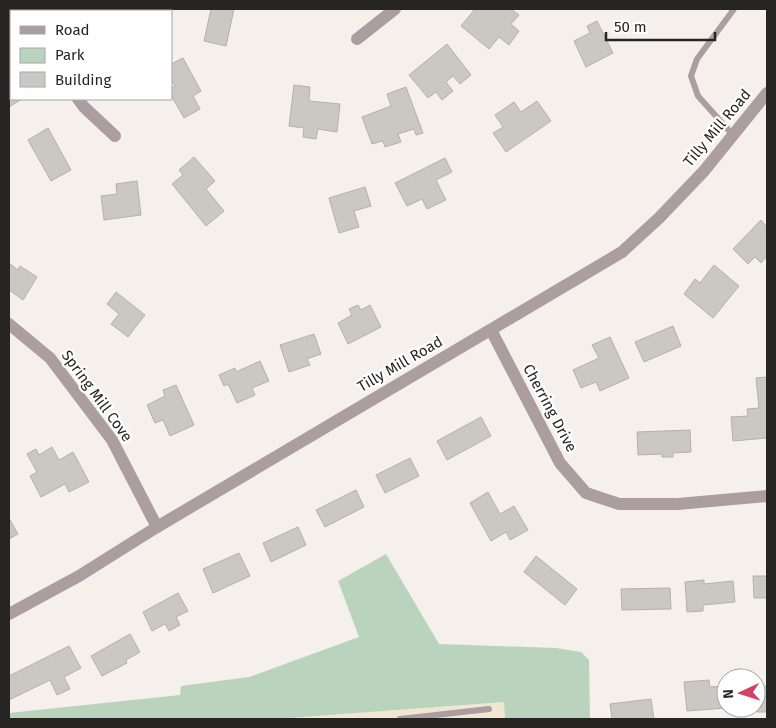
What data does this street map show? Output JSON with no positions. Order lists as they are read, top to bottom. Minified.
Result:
{"streets":{"street":["Tilly Mill Road","Spring Mill Cove","Cherring Drive"]},"crossings":[["Tilly Mill Road","Spring Mill Cove"],["Tilly Mill Road","Cherring Drive"]],"legend":["Road","Park","Building"],"scale_bar":"50 m","north":"left"}
